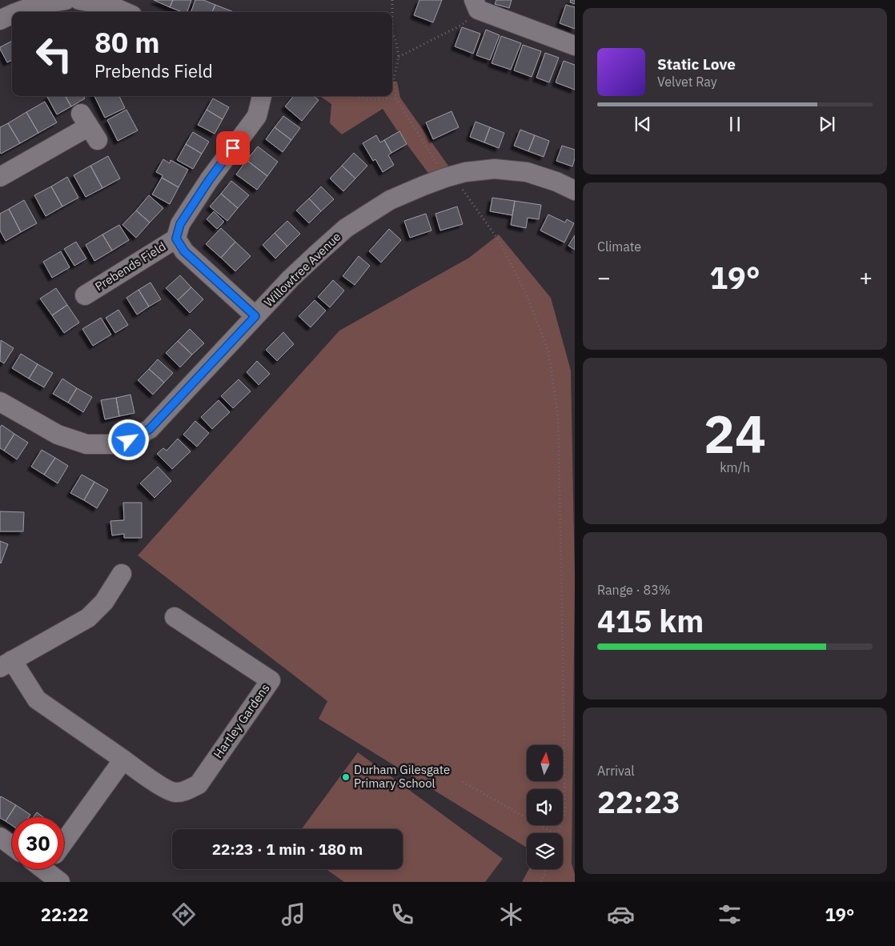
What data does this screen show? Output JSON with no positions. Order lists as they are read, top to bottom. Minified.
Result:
{"streets":{"street":["Prebends Field","Willowtree Avenue","Hartley Gardens"]},"crossings":[["Prebends Field","Willowtree Avenue"]],"places":["Durham Gilesgate Primary School"],"north":"top","page":{"turn":["80 m","Prebends Field"],"song":["Static Love","Velvet Ray"],"tile":["Climate",["24","km/h"],["Range · 83%","415 km"],["Arrival","22:23"]],"heat":["−","19°","+"],"limit":"30","trip":"22:23 · 1 min · 180 m","tabs":["22:22","19°"]}}
